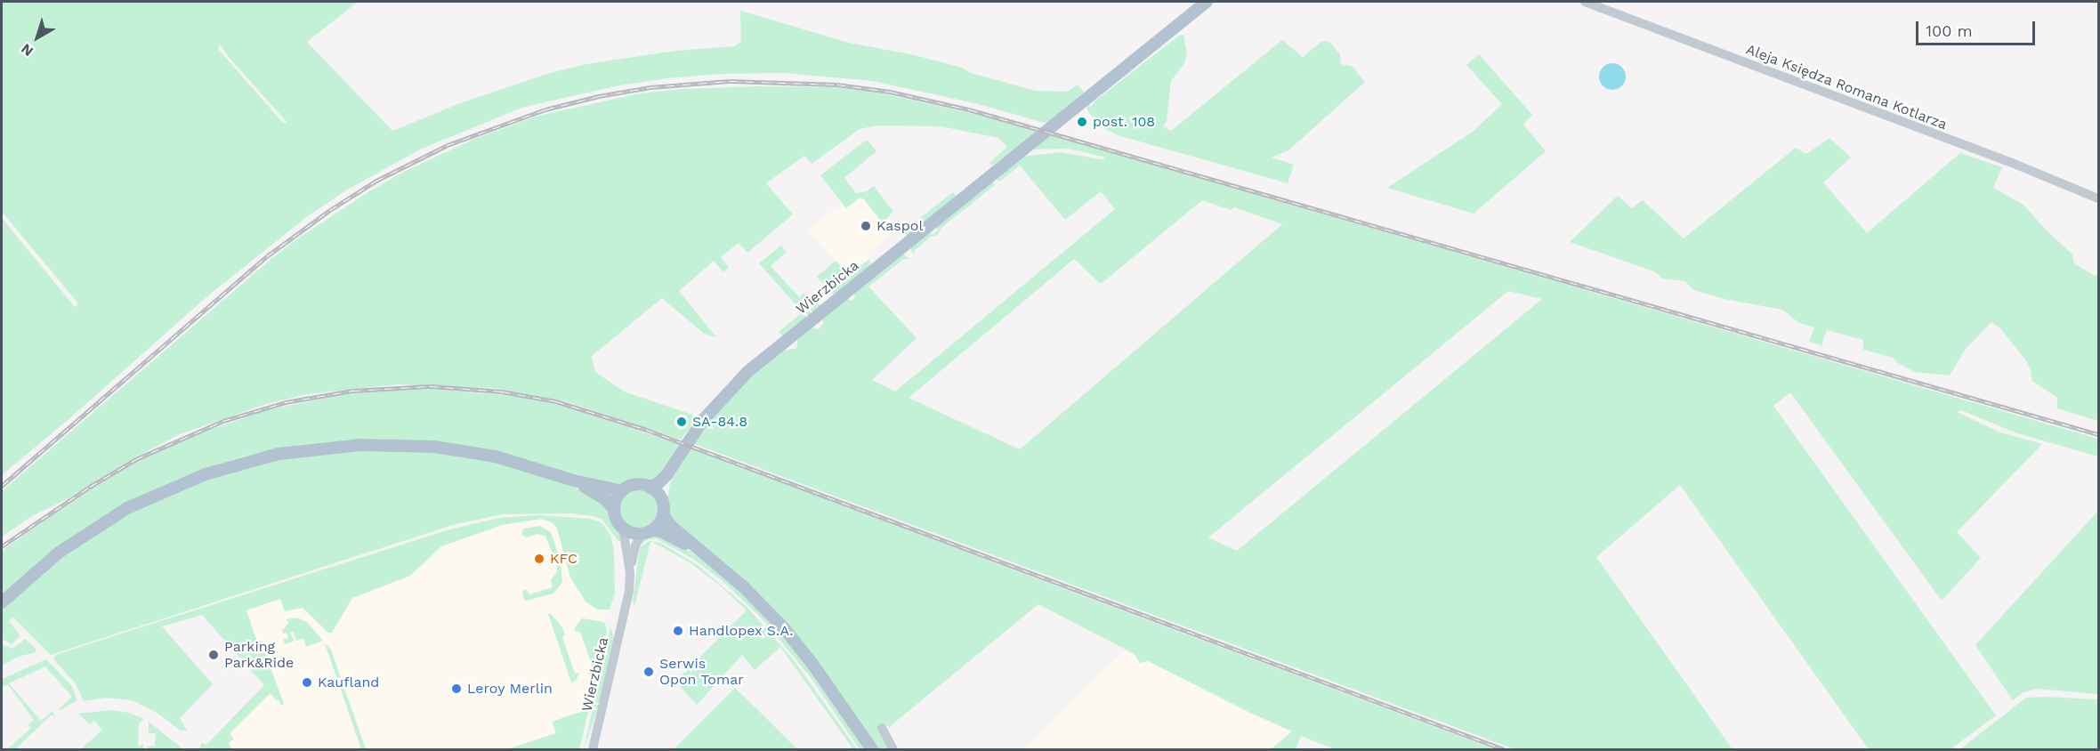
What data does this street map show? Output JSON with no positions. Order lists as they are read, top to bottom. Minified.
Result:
{"streets":{"main road":["Wierzbicka"],"street":["Aleja Księdza Romana Kotlarza"]},"places":["post. 108","Kaspol","SA-84.8","KFC","Handlopex S.A.","Parking Park&Ride","Serwis Opon Tomar","Kaufland","Leroy Merlin"],"scale_bar":"100 m","north":"bottom left"}
